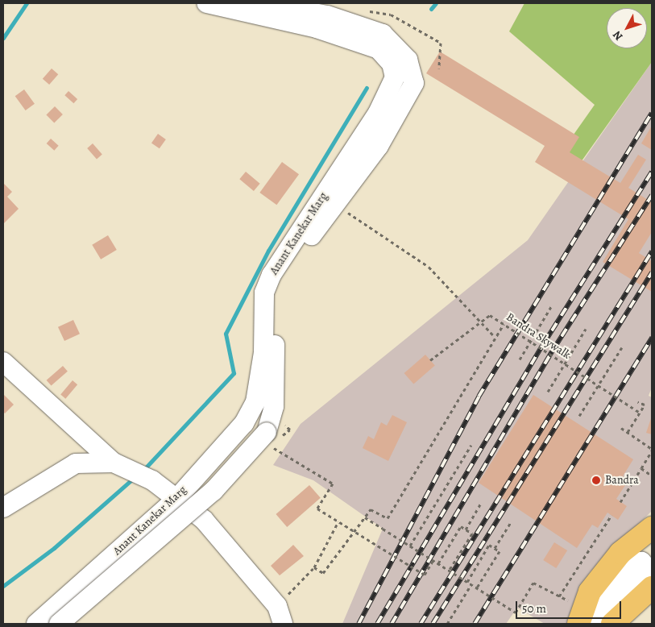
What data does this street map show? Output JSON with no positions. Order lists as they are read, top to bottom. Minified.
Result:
{"streets":{"street":["Anant Kanekar Marg"],"path":["Bandra Skywalk"]},"places":["Bandra"],"scale_bar":"50 m","north":"bottom left"}
